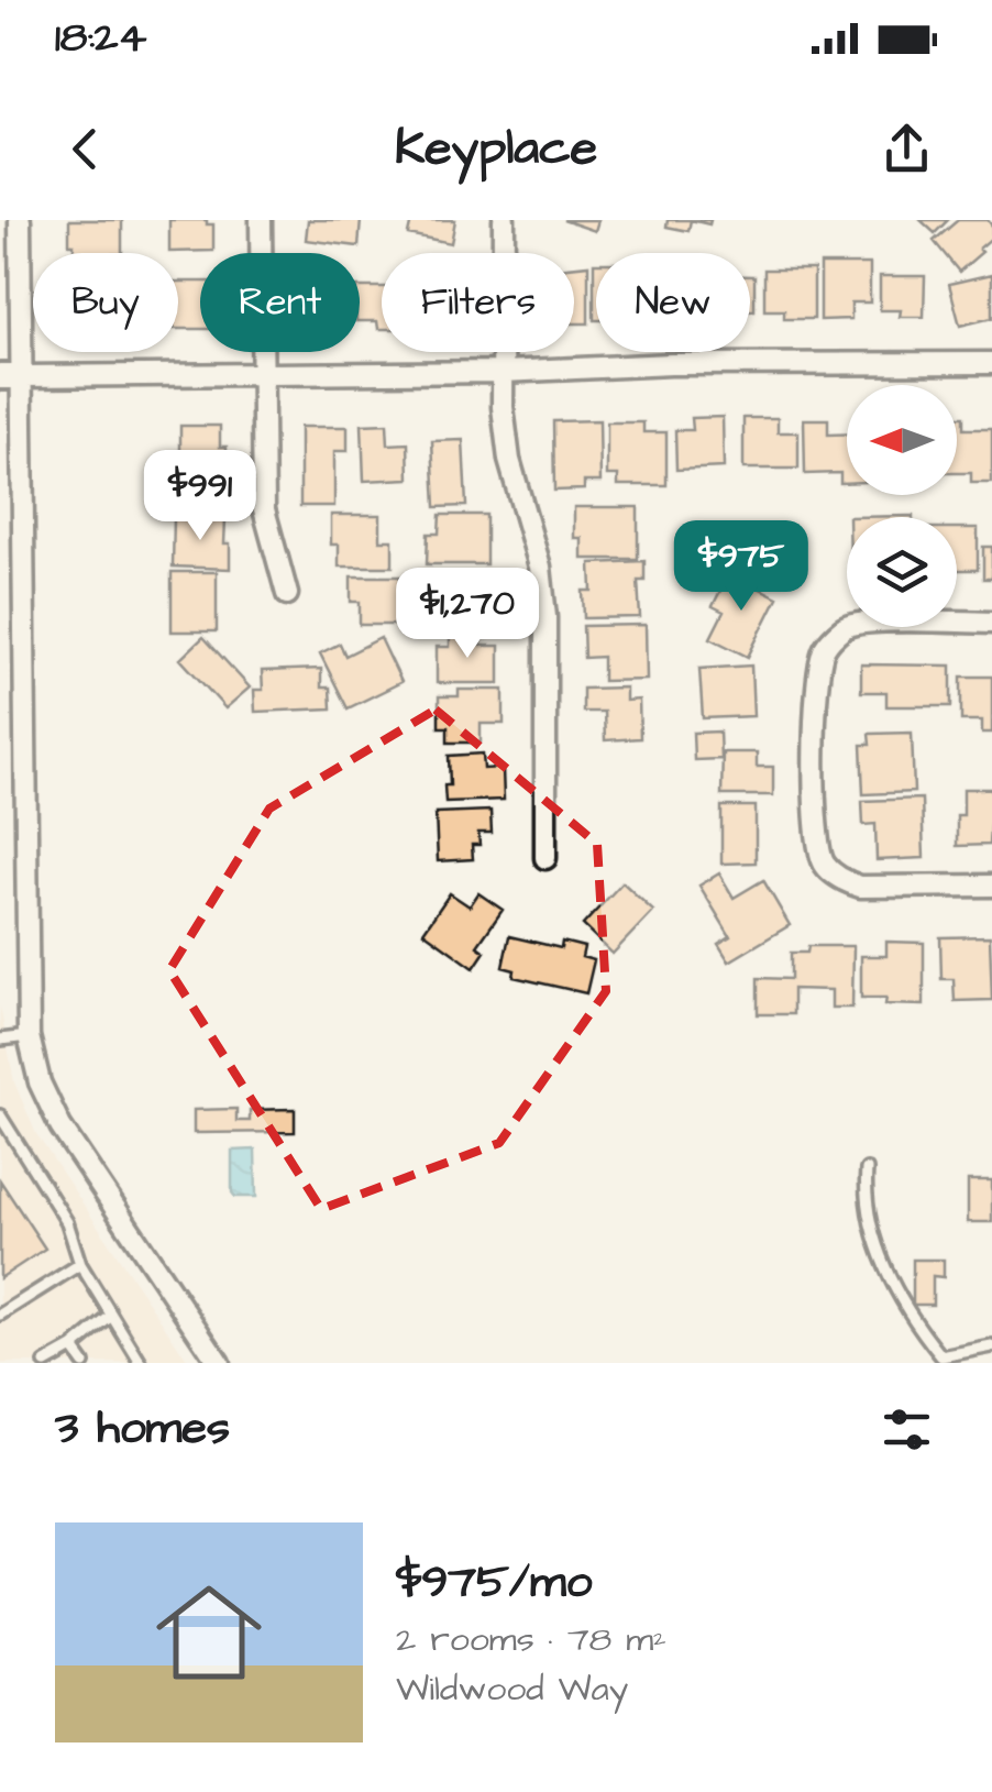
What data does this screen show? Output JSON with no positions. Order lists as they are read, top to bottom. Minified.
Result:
{"north":"left","page":{"status":"18:24","header":"Keyplace","chip":["Buy","Rent","Filters","New"],"price":["$991","$975","$1,270"],"heading":"3 homes","list":[{"name":"$975/mo","note":"2 rooms · 78 m² · Wildwood Way"}]}}
